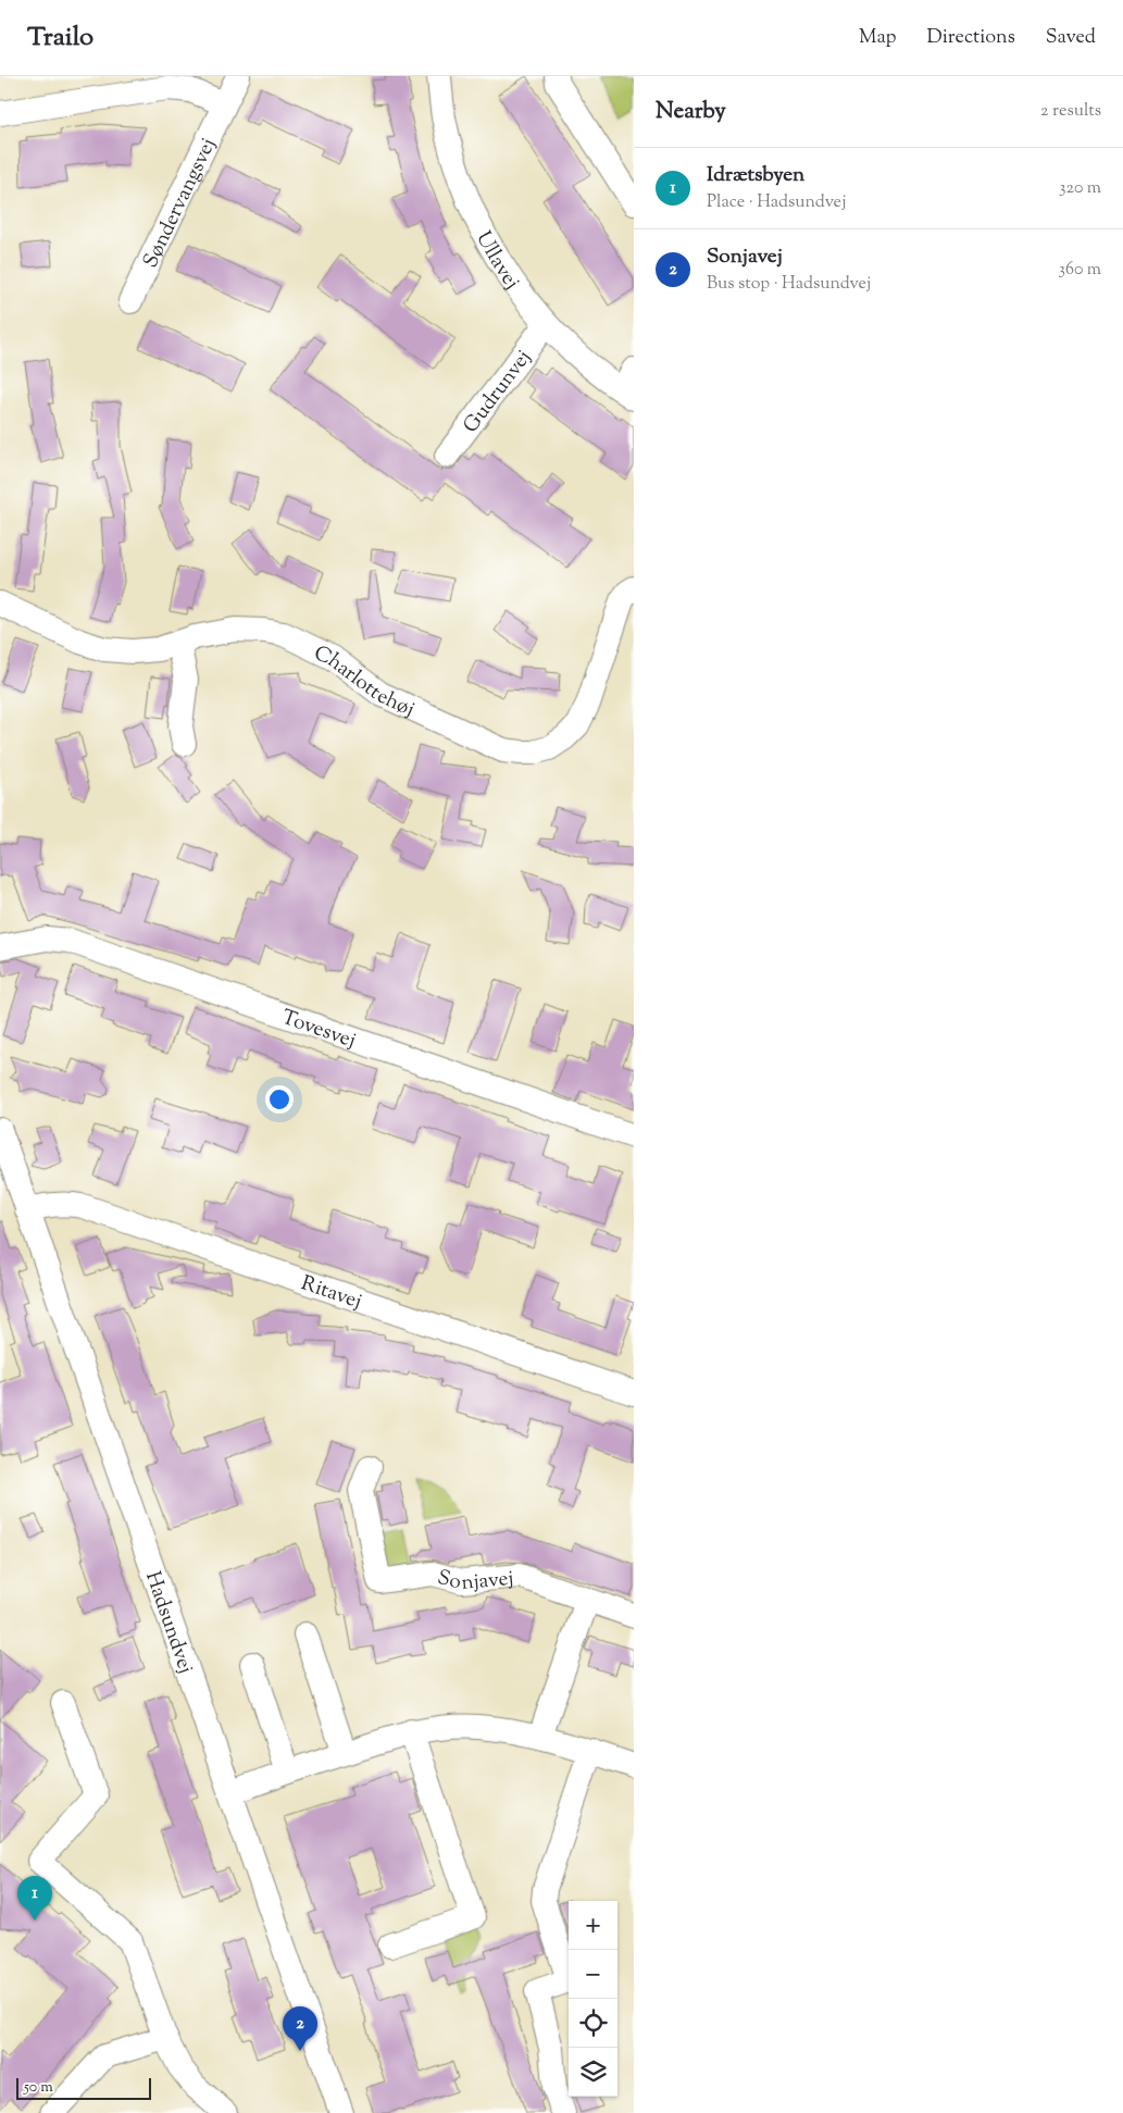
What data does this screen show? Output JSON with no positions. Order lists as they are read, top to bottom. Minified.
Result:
{"streets":{"street":["Søndervangsvej","Ullavej","Gudrunvej","Charlottehøj","Tovesvej","Ritavej","Sonjavej","Hadsundvej"]},"crossings":[["Ullavej","Gudrunvej"],["Ritavej","Hadsundvej"]],"scale_bar":"50 m","page":{"header":"Trailo","nav":["Map","Directions","Saved"],"heading":["Nearby","2 results"],"list":[{"mark":"1","name":"Idrætsbyen","note":"Place · Hadsundvej","value":"320 m"},{"mark":"2","name":"Sonjavej","note":"Bus stop · Hadsundvej","value":"360 m"}],"pins":["1","2"],"map_buttons":["+","−"],"scale":"50 m"}}
